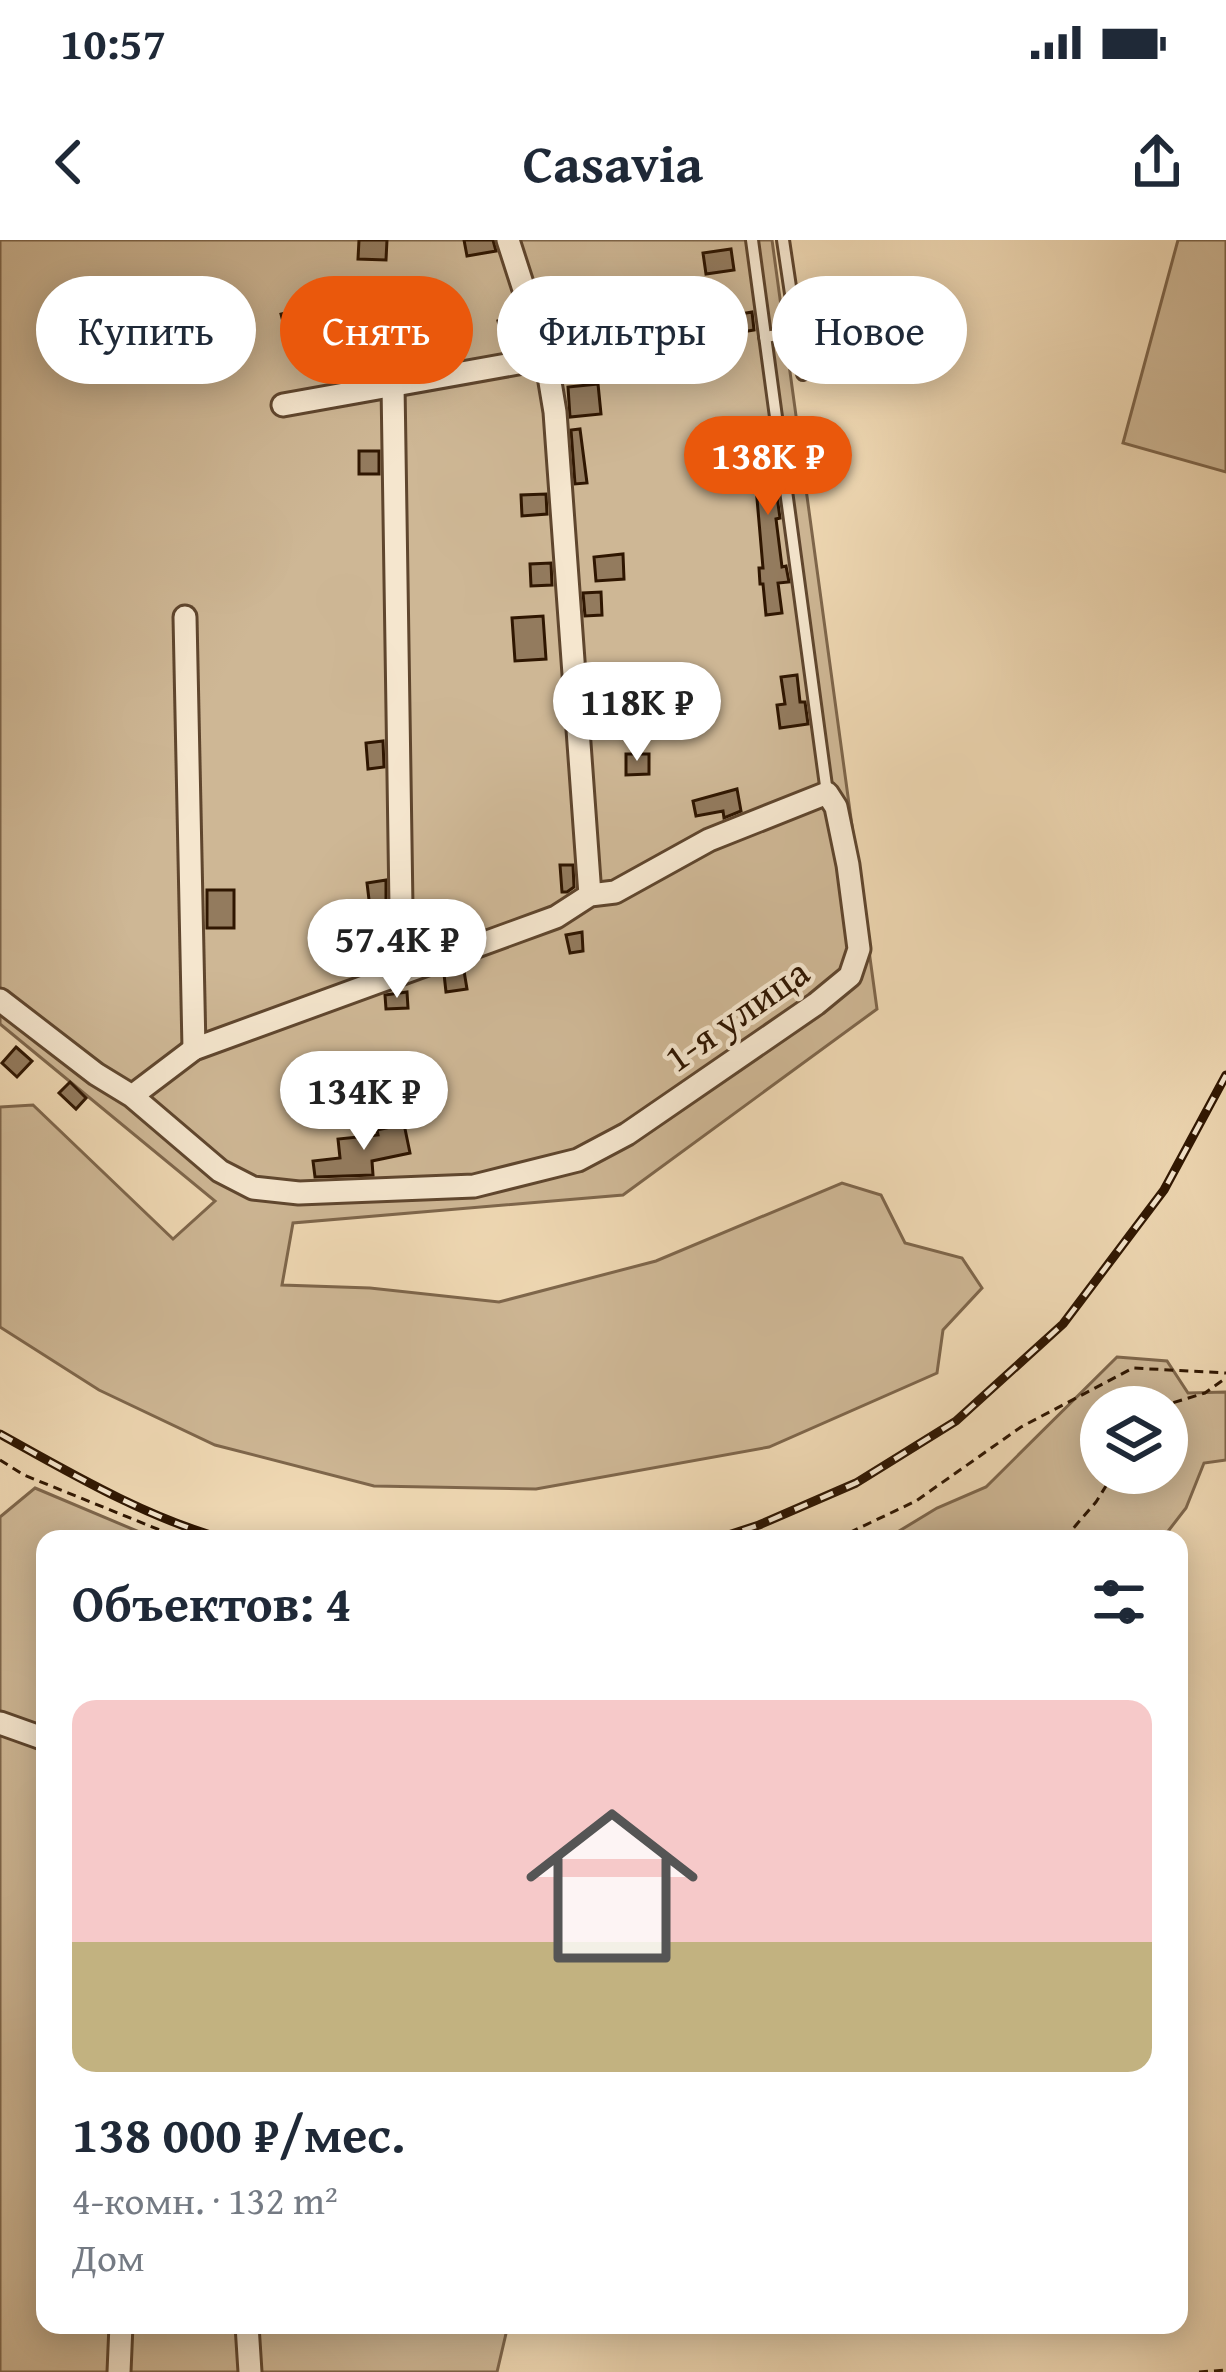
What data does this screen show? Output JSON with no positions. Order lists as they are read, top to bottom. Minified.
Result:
{"streets":{"street":["1-я улица"]},"page":{"status":"10:57","header":"Casavia","chip":["Купить","Снять","Фильтры","Новое"],"price":["138K ₽","118K ₽","57.4K ₽","134K ₽"],"heading":"Объектов: 4","list":[{"name":"138 000 ₽/мес.","note":"4-комн. · 132 m² · Дом"}]}}
